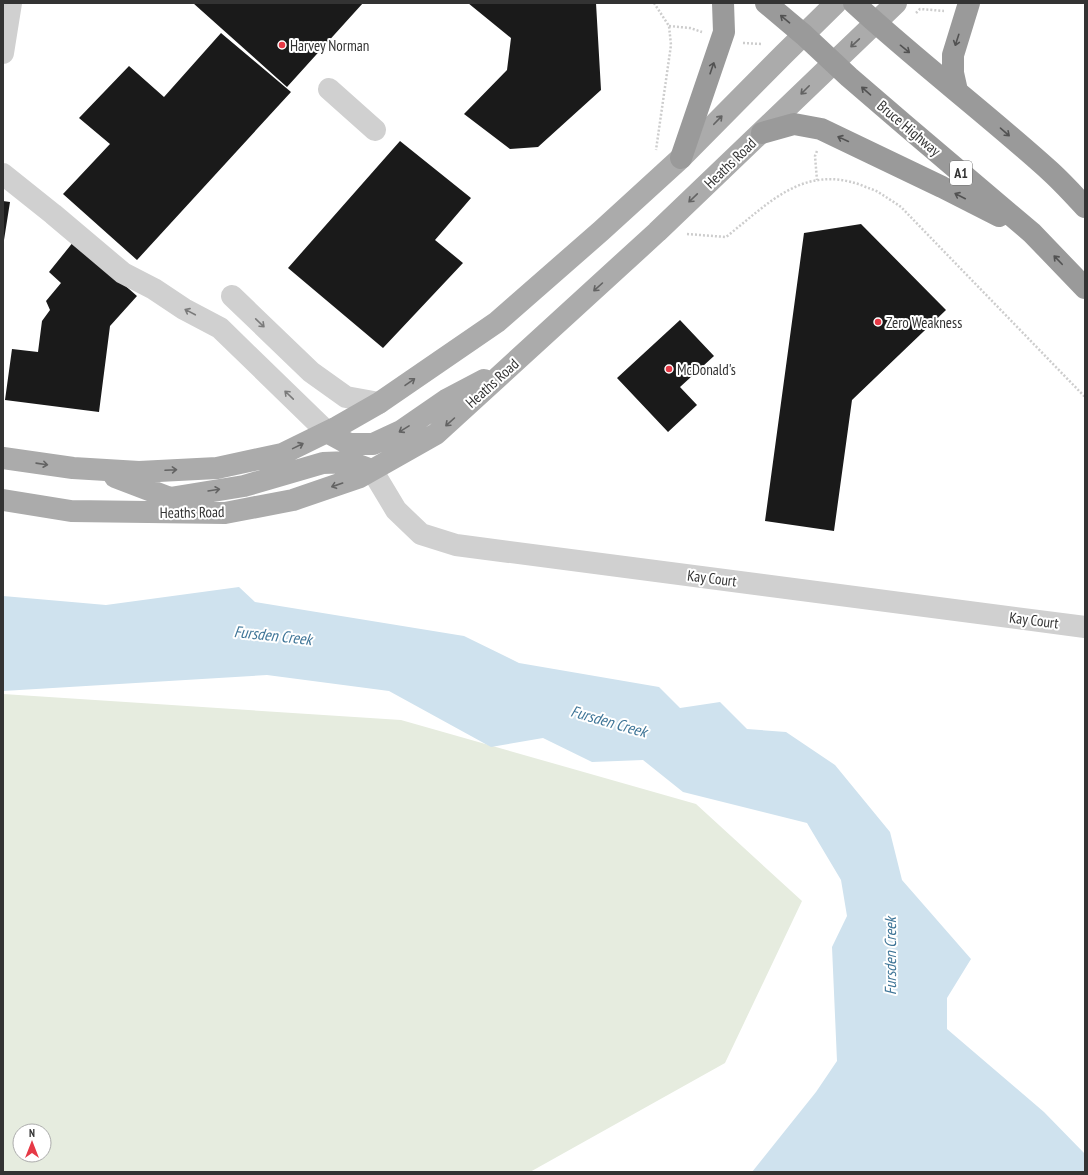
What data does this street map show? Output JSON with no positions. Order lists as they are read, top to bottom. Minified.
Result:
{"streets":{"highway":["Bruce Highway","A1"],"main road":["Heaths Road"],"street":["Kay Court"]},"crossings":[["Bruce Highway","Heaths Road"],["Heaths Road","Kay Court"]],"water":["Fursden Creek"],"places":["Harvey Norman","Zero Weakness","McDonald's"],"north":"top"}
